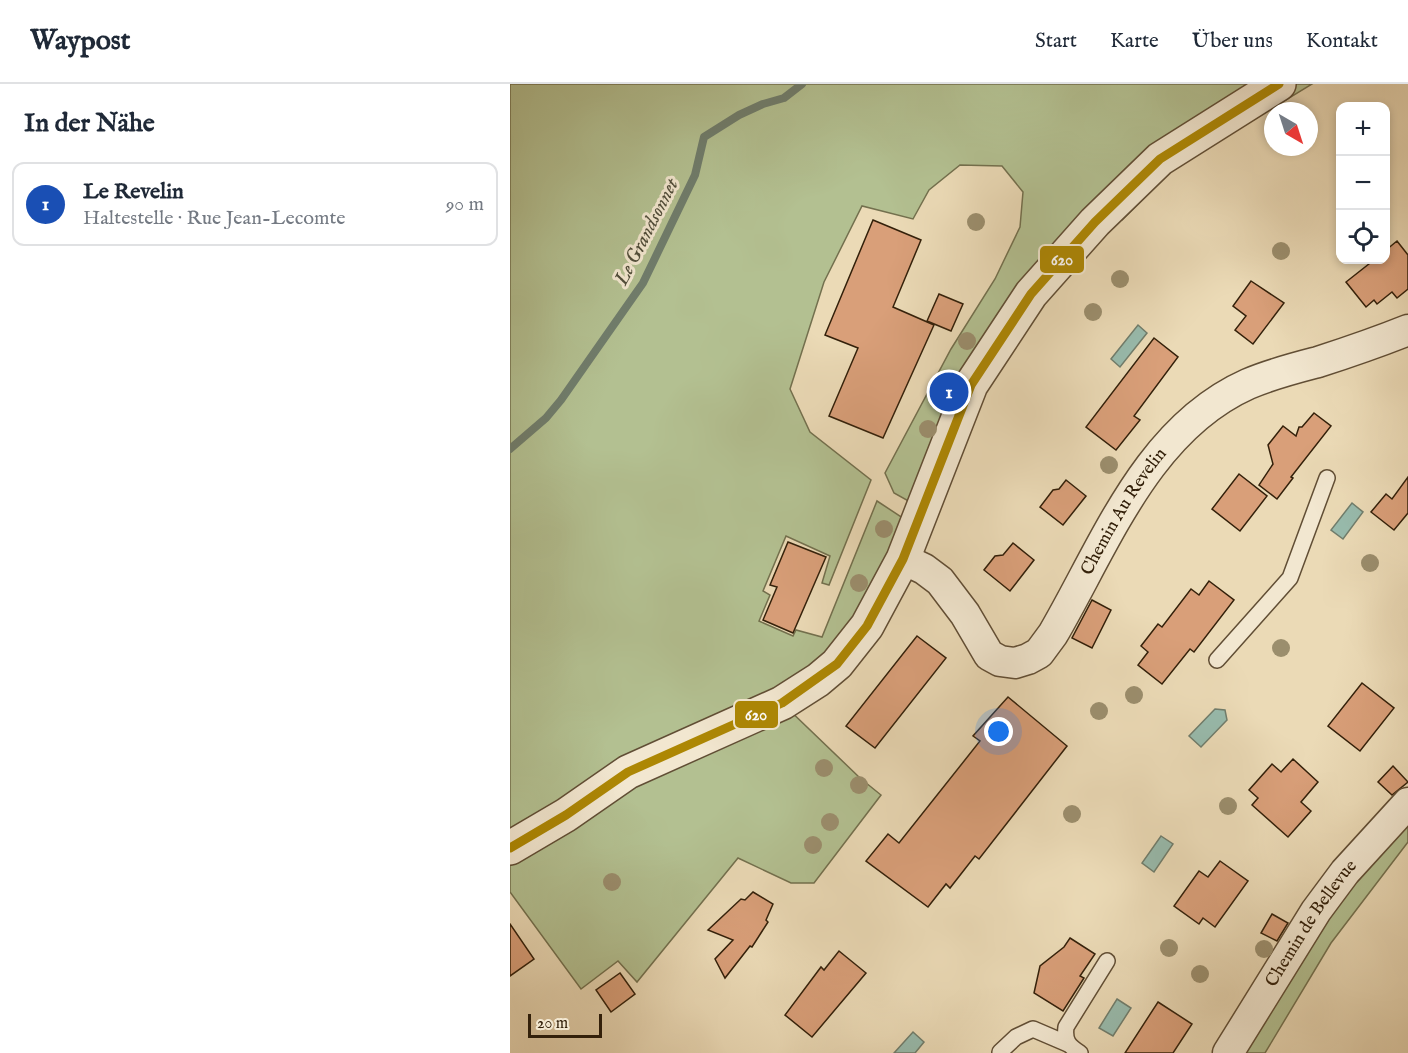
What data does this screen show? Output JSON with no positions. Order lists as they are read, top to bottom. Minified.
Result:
{"streets":{"street":["Chemin Au Revelin","Chemin de Bellevue"]},"water":["Le Grandsonnet"],"lines":["transit line 620"],"scale_bar":"20 m","north":"bottom right","page":{"header":"Waypost","nav":["Start","Karte","Über uns","Kontakt"],"heading":"In der Nähe","map_buttons":["+","−"],"list":[{"mark":"1","name":"Le Revelin","note":"Haltestelle · Rue Jean-Lecomte","value":"90 m"}],"pins":"1","scale":"20 m"}}
